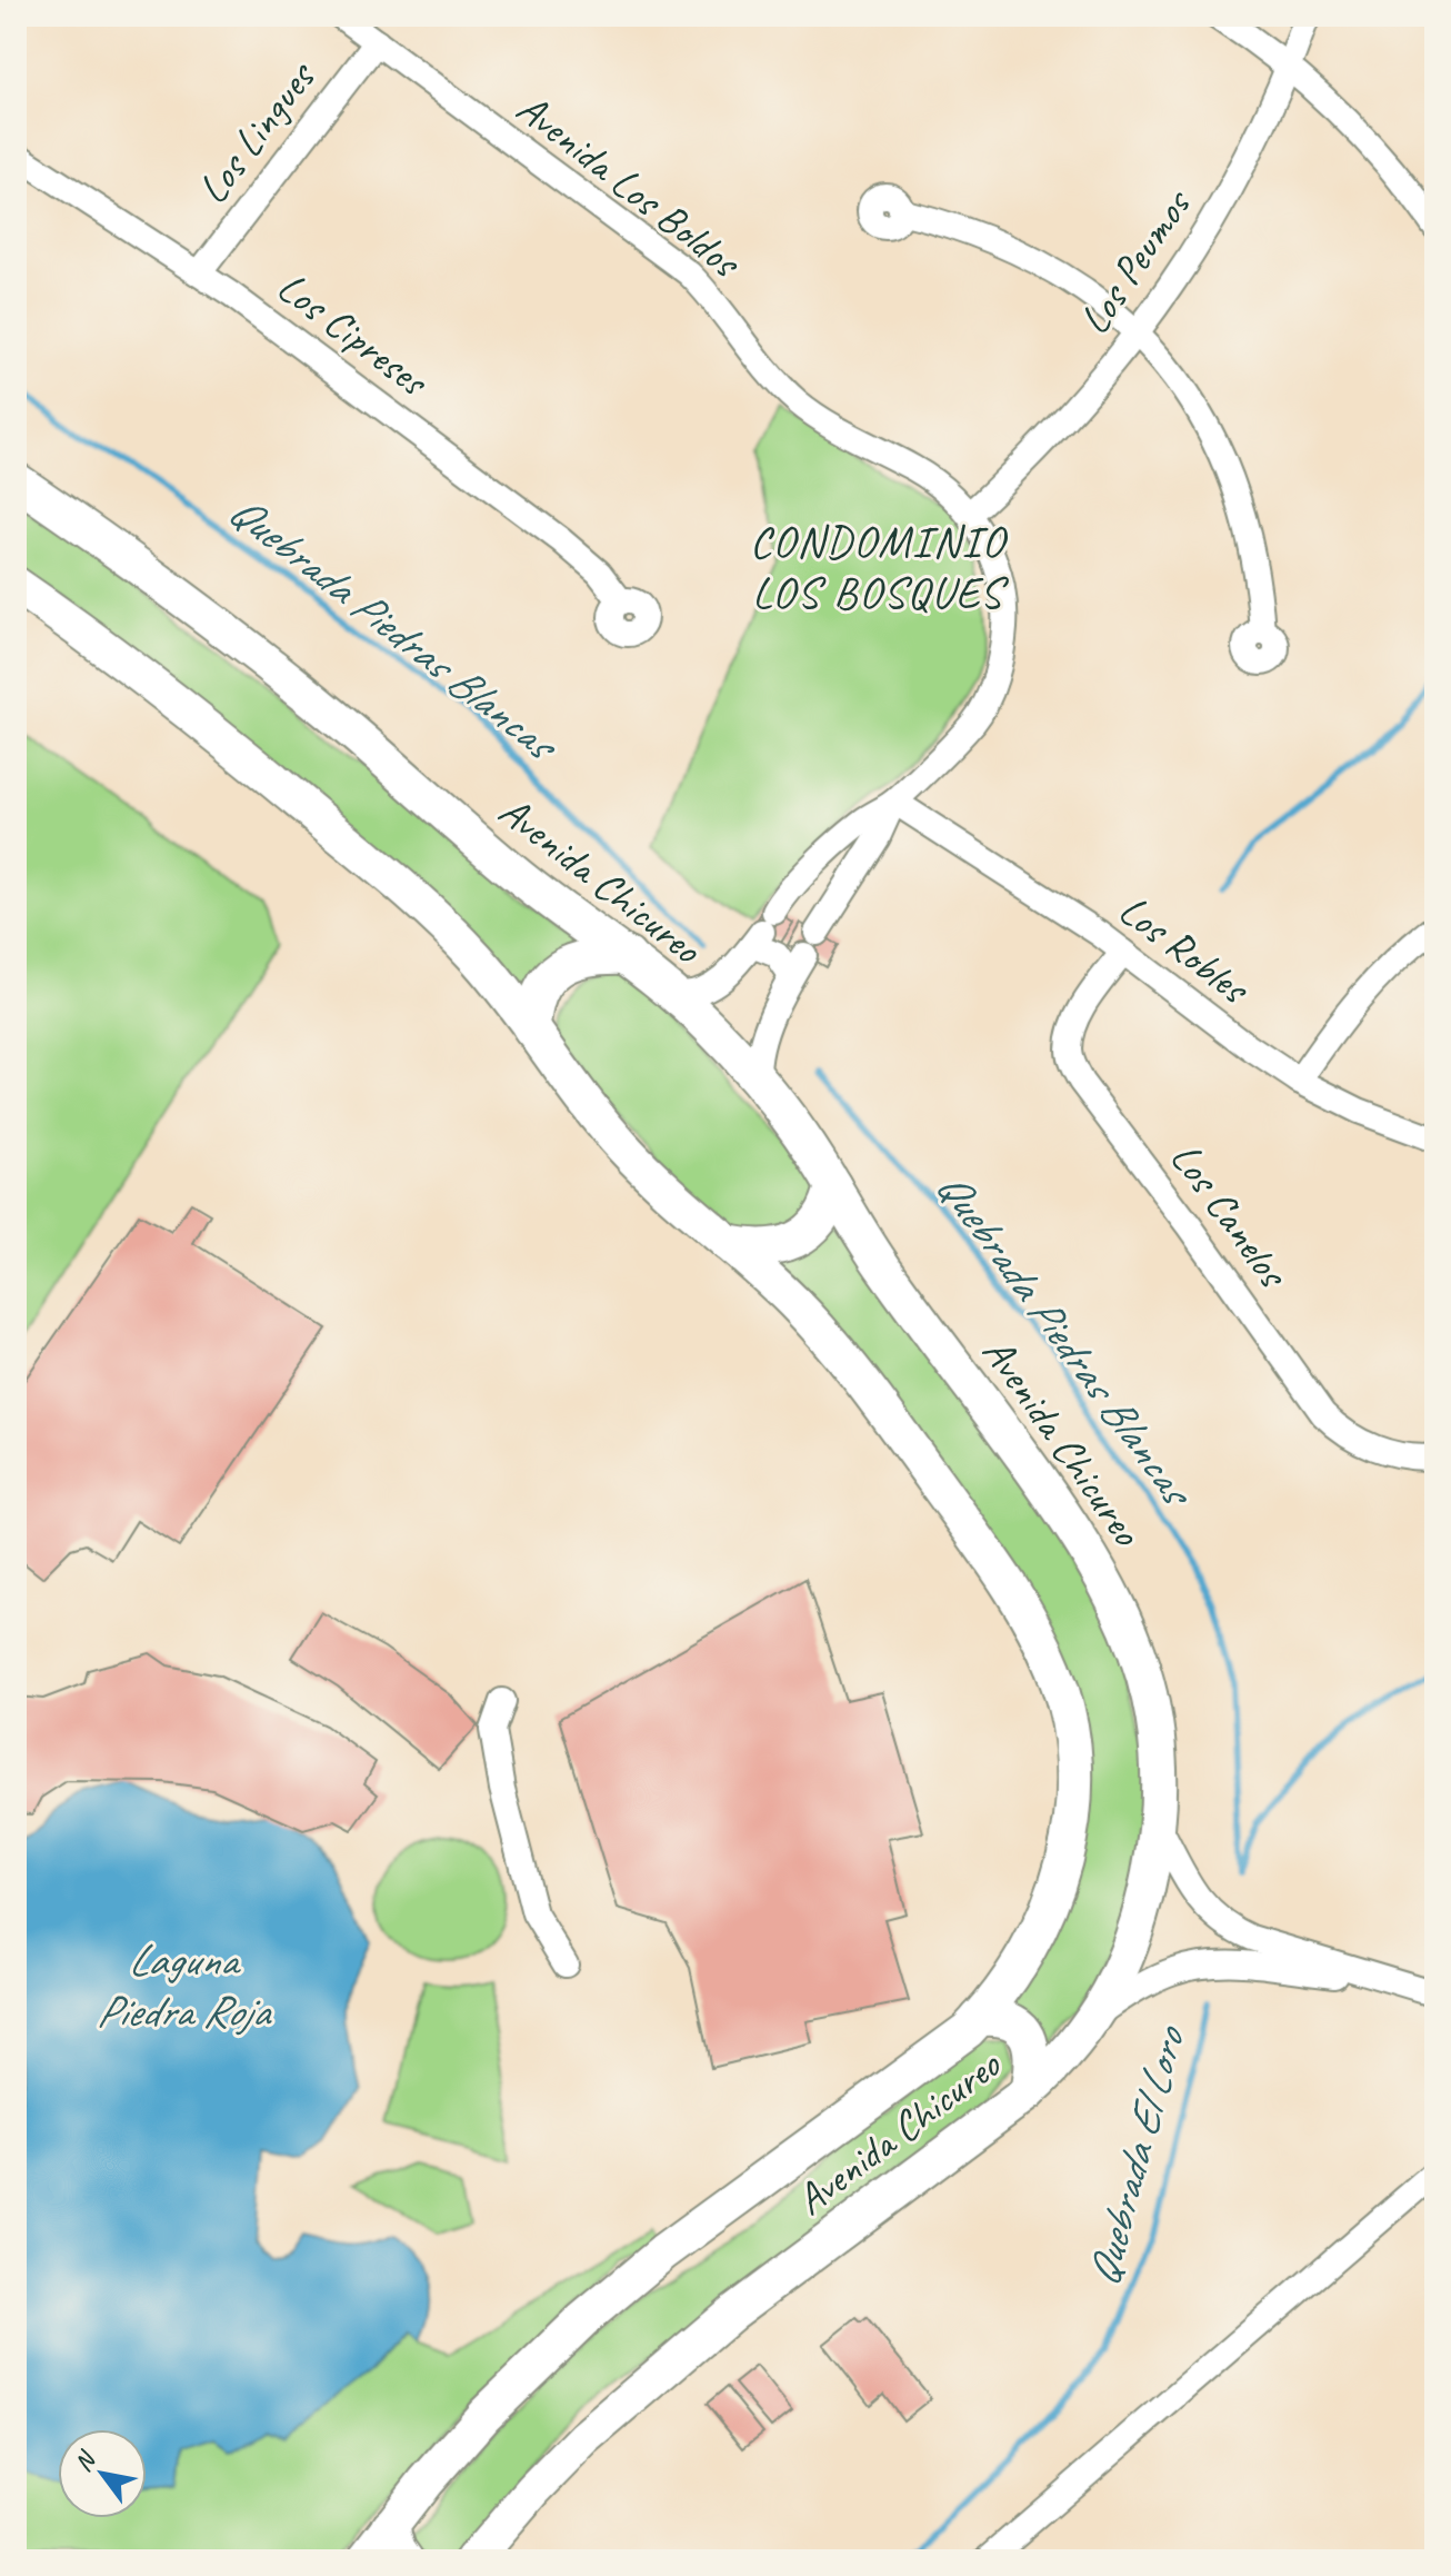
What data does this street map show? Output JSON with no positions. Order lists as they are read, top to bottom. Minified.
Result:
{"streets":{"main road":["Avenida Chicureo"],"street":["Los Lingues","Avenida Los Boldos","Los Peumos","Los Cipreses","Los Robles","Los Canelos"]},"crossings":[["Los Lingues","Avenida Los Boldos"],["Los Lingues","Los Cipreses"],["Avenida Los Boldos","Los Peumos"],["Avenida Los Boldos","Avenida Chicureo"],["Avenida Los Boldos","Los Robles"],["Los Robles","Los Canelos"]],"districts":["CONDOMINIO LOS BOSQUES"],"water":["Quebrada Piedras Blancas","Laguna Piedra Roja","Quebrada El Loro"],"north":"top left"}
